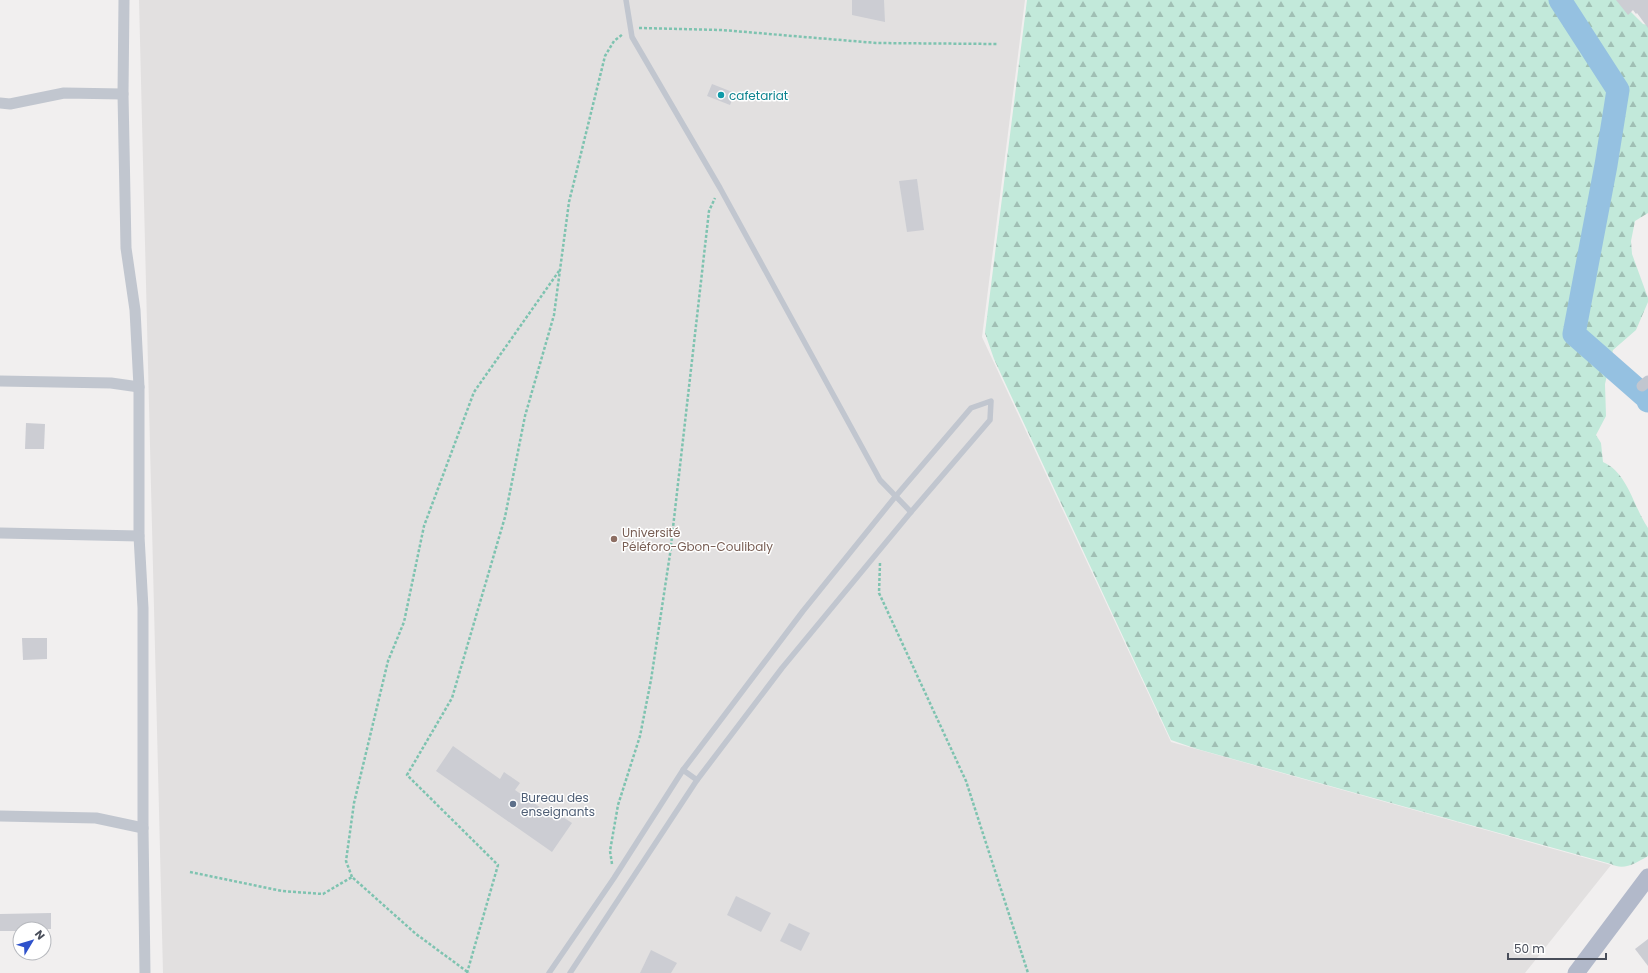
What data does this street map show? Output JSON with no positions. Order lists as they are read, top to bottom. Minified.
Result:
{"places":["cafetariat","Université Péléforo-Gbon-Coulibaly","Bureau des enseignants"],"scale_bar":"50 m","north":"top right"}
